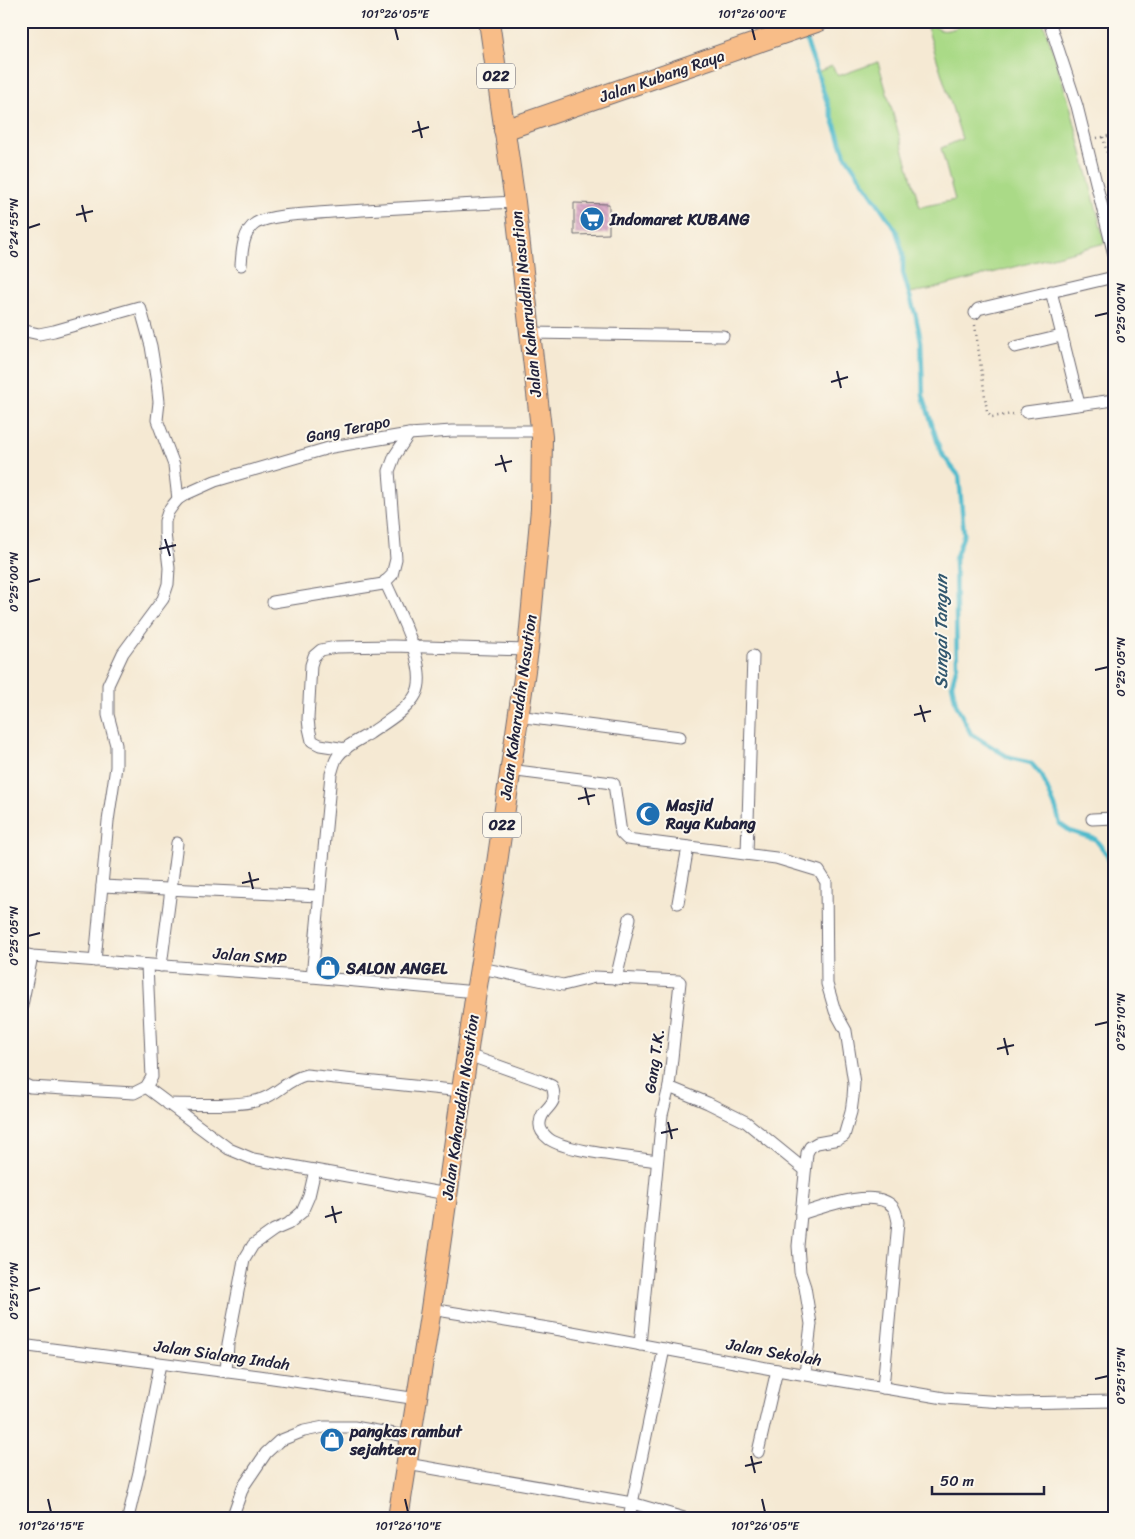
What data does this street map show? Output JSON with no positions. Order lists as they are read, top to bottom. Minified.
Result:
{"streets":{"highway":["022","Jalan Kubang Raya","Jalan Kaharuddin Nasution"],"street":["Gang Terapo","Jalan SMP","Gang T.K.","Jalan Sekolah","Jalan Sialang Indah"]},"crossings":[["022","Jalan Kubang Raya"],["022","Jalan Kaharuddin Nasution"],["Jalan Kubang Raya","Jalan Kaharuddin Nasution"],["Jalan Kaharuddin Nasution","Gang Terapo"],["Jalan Kaharuddin Nasution","Jalan SMP"],["Jalan Kaharuddin Nasution","Gang T.K."],["Jalan Kaharuddin Nasution","Jalan Sekolah"],["Jalan Kaharuddin Nasution","Jalan Sialang Indah"],["Gang T.K.","Jalan Sekolah"]],"water":["Sungai Tangun"],"places":{"supermarket":["Indomaret KUBANG"],"mosque":["Masjid Raya Kubang"],"shop":["SALON ANGEL","pangkas rambut sejahtera"]},"scale_bar":"50 m","coordinates":["101°26'05\"E","101°26'00\"E","0°24'55\"N","0°25'00\"N","0°25'05\"N","0°25'10\"N","0°25'15\"N","101°26'15\"E","101°26'10\"E"]}
